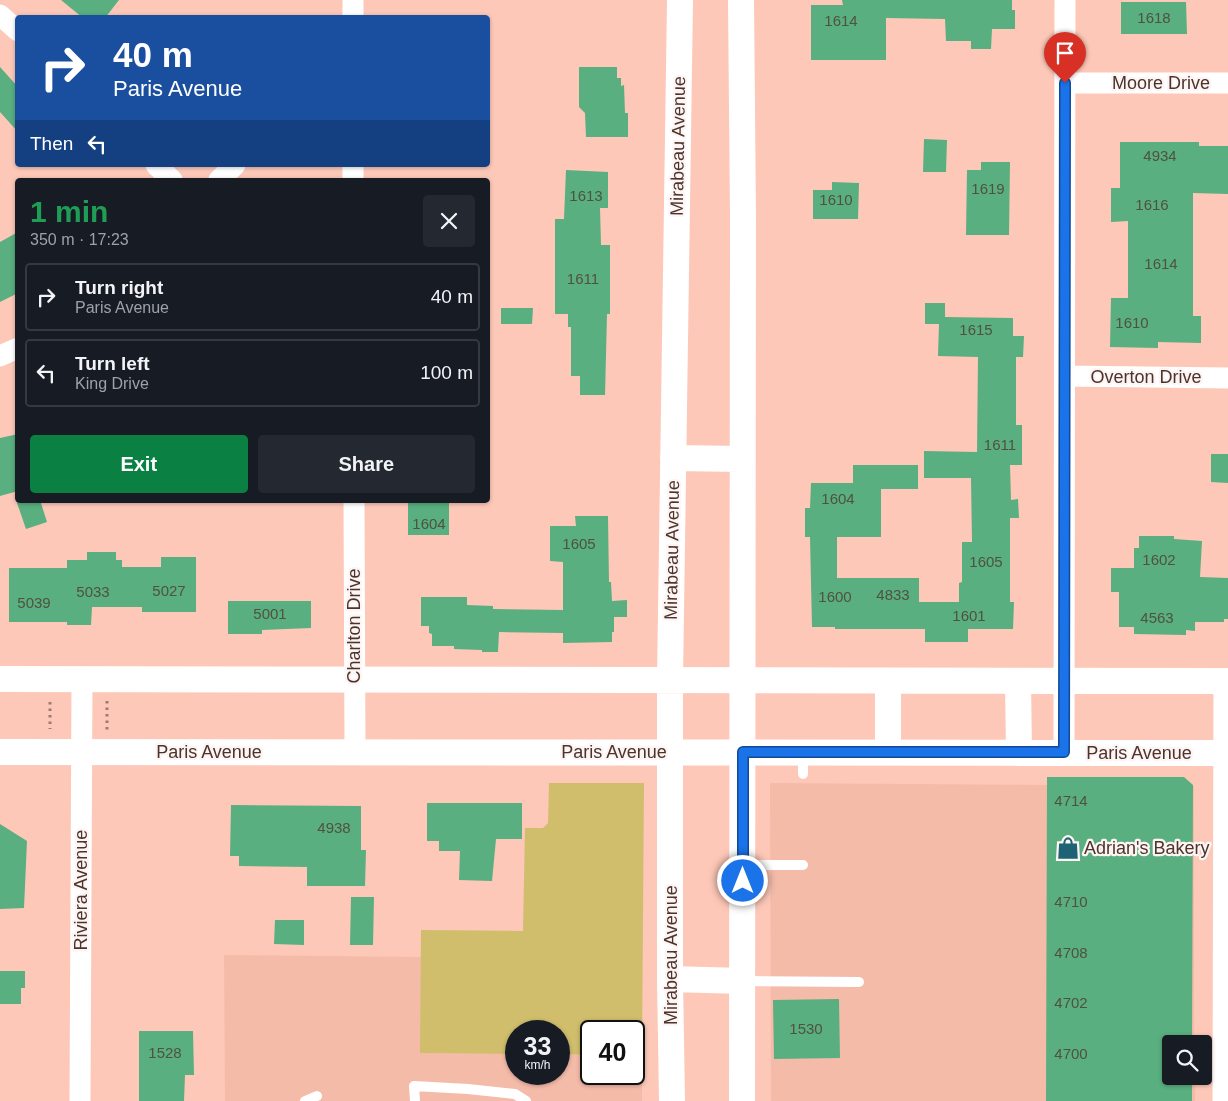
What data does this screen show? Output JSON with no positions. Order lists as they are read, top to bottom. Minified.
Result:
{"streets":{"street":["Moore Drive","Mirabeau Avenue","Overton Drive","Charlton Drive","Paris Avenue","Riviera Avenue"]},"crossings":[["Mirabeau Avenue","Paris Avenue"],["Charlton Drive","Paris Avenue"],["Paris Avenue","Riviera Avenue"]],"places":{"shop":["Adrian's Bakery"]},"house_numbers":["1618","1614","4934","1619","1613","1610","1616","1614","1611","1610","1615","1611","1604","1604","1605","1602","1605","5027","5033","4833","1600","5039","5001","1601","4563","4714","4938","4710","4708","4702","1530","1528","4700"],"page":{"turn":["40 m","Paris Avenue"],"then":"Then","heading":["1 min","350 m · 17:23"],"list":[{"name":"Turn right","note":"Paris Avenue","value":"40 m"},{"name":"Turn left","note":"King Drive","value":"100 m"}],"buttons":["Exit","Share"],"speed":"33 km/h","limit":"40"}}
